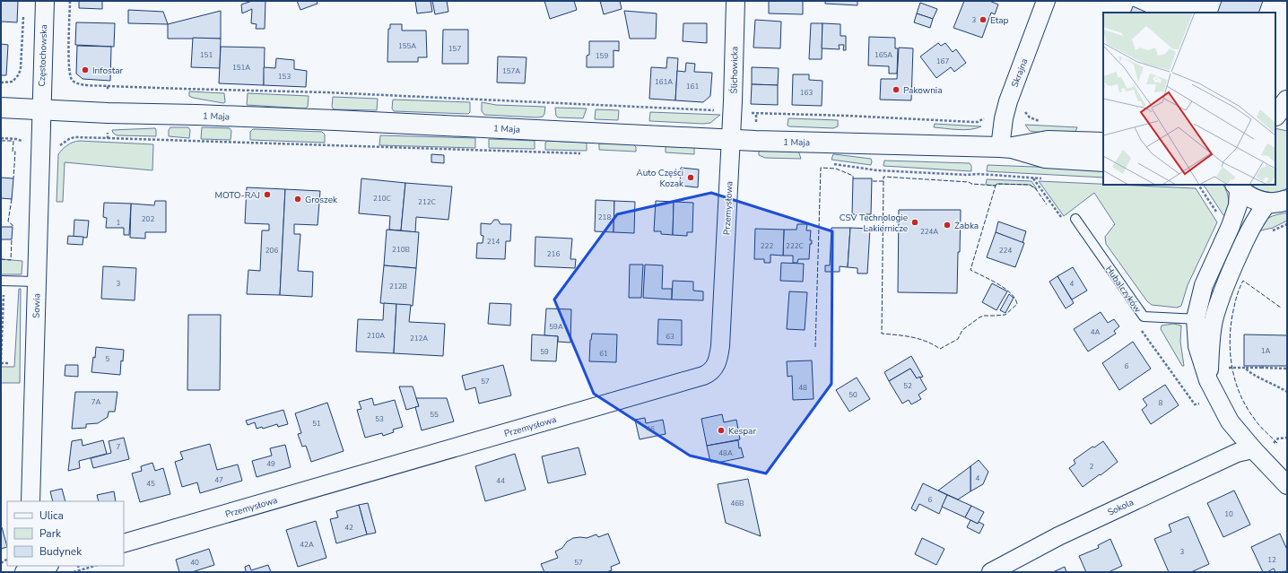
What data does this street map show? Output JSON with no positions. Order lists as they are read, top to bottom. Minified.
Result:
{"streets":{"street":["Częstochowska","Ślichowicka","Skrajna","1 Maja","Przemysłowa","Sowia","Sokola"],"lane":["Hubalczyków"]},"crossings":[["Częstochowska","1 Maja"],["Częstochowska","Sowia"],["Ślichowicka","1 Maja"],["Ślichowicka","Przemysłowa"],["Skrajna","1 Maja"],["1 Maja","Przemysłowa"],["1 Maja","Sowia"]],"places":["Etap","Infostar","Pakownia","Auto Części Kozak","MOTO-RAJ","Groszek","CSV Technologie Lakiernicze","Żabka","Kespar"],"house_numbers":["3","155A","157","151","165A","159","167","151A","157A","153","161A","161","163","210C","212C","218","202","1","224A","214","222","222C","210B","206","224","216","3","4","212B","59A","4A","210A","63","212A","1A","59","61","5","6","57","52","48","50","7A","8","55","53","51","46","7","48A","49","2","4","47","44","45","6","46B","10","42","42A","3","12","40","57"],"legend":["Ulica","Park","Budynek"]}
